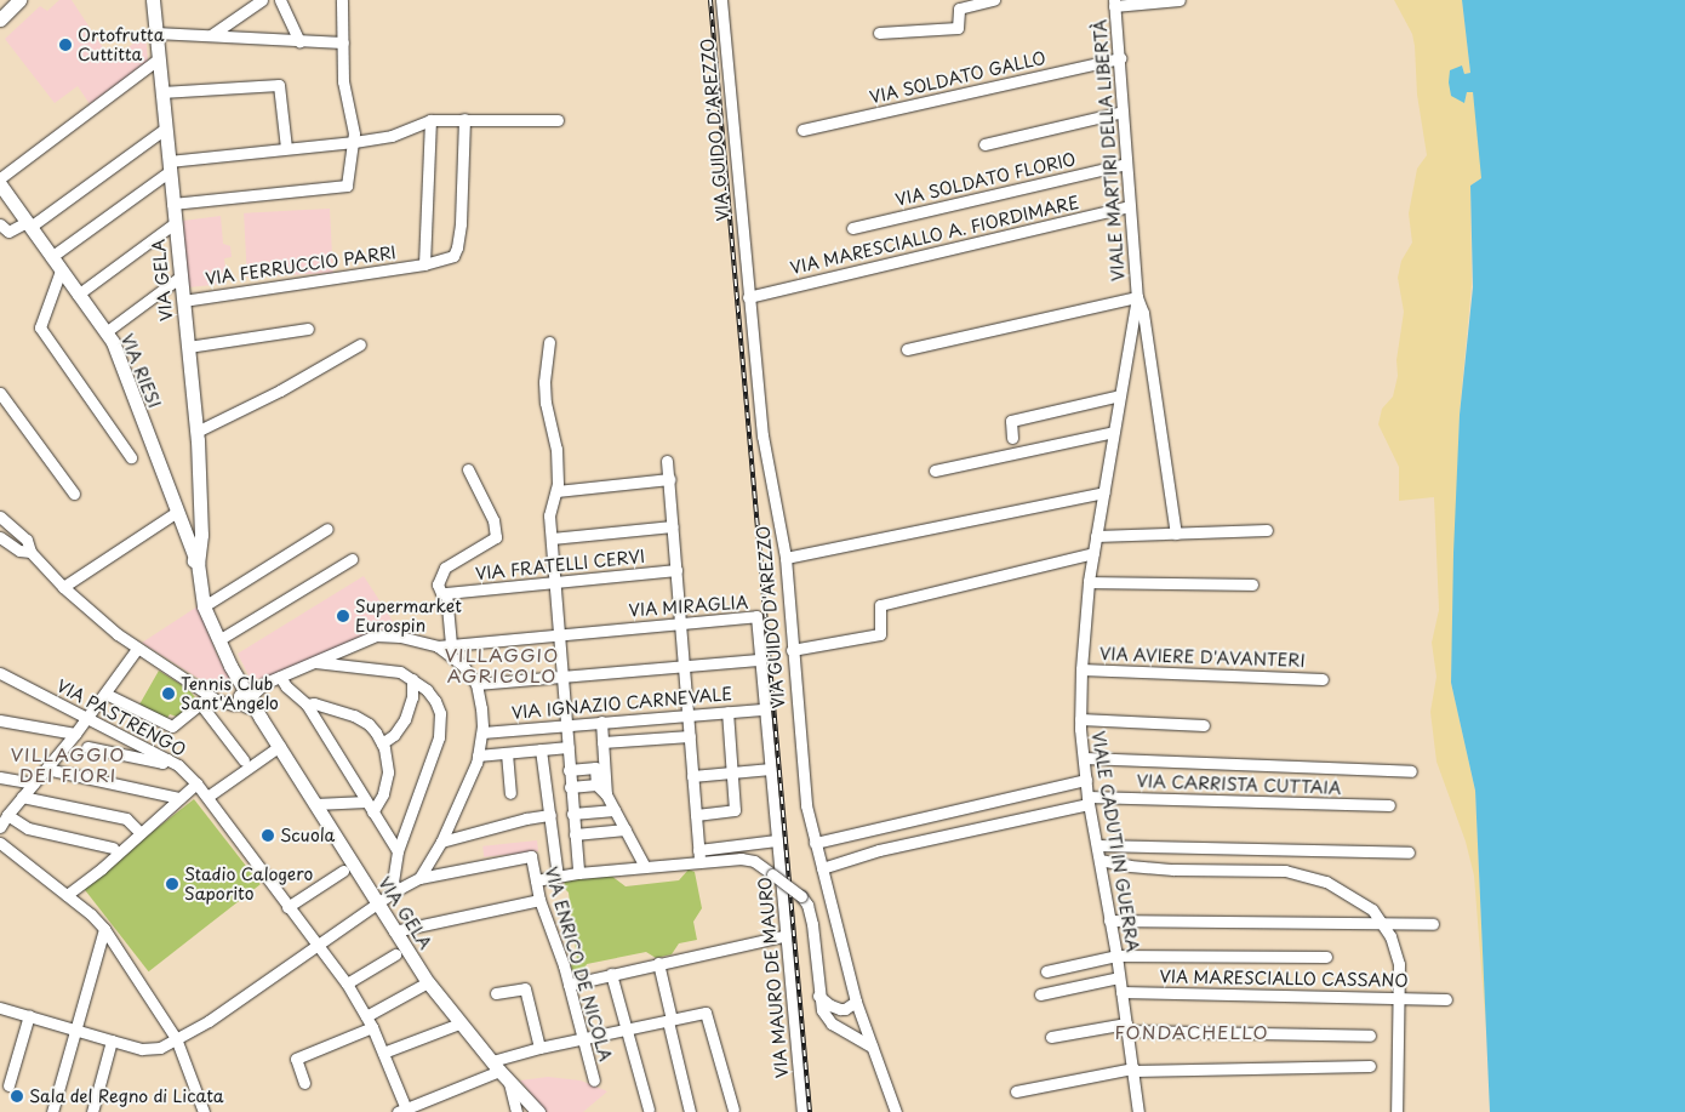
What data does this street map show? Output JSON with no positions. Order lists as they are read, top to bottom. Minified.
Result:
{"streets":{"main road":["VIA GELA","VIA RIESI"],"street":["VIA SOLDATO GALLO","VIA GUIDO D'AREZZO","VIALE MARTIRI DELLA LIBERTÀ","VIA SOLDATO FLORIO","VIA MARESCIALLO A. FIORDIMARE","VIA FERRUCCIO PARRI","VIA FRATELLI CERVI","VIA MIRAGLIA","VIA AVIERE D'AVANTERI","VIA IGNAZIO CARNEVALE","VIA PASTRENGO","VIA CARRISTA CUTTAIA","VIALE CADUTI IN GUERRA","VIA ENRICO DE NICOLA","VIA MAURO DE MAURO","VIA MARESCIALLO CASSANO"]},"crossings":[["VIA SOLDATO GALLO","VIALE MARTIRI DELLA LIBERTÀ"],["VIA GUIDO D'AREZZO","VIA MARESCIALLO A. FIORDIMARE"],["VIA GUIDO D'AREZZO","VIA CARRISTA CUTTAIA"],["VIALE MARTIRI DELLA LIBERTÀ","VIA SOLDATO FLORIO"],["VIALE MARTIRI DELLA LIBERTÀ","VIA MARESCIALLO A. FIORDIMARE"],["VIALE MARTIRI DELLA LIBERTÀ","VIALE CADUTI IN GUERRA"],["VIA FERRUCCIO PARRI","VIA GELA"],["VIA GELA","VIA RIESI"],["VIA MIRAGLIA","VIA IGNAZIO CARNEVALE"],["VIA MIRAGLIA","VIA MAURO DE MAURO"],["VIA AVIERE D'AVANTERI","VIALE CADUTI IN GUERRA"],["VIA CARRISTA CUTTAIA","VIALE CADUTI IN GUERRA"],["VIALE CADUTI IN GUERRA","VIA MARESCIALLO CASSANO"]],"districts":["VILLAGGIO AGRICOLO","VILLAGGIO DEI FIORI","FONDACHELLO"],"places":["Ortofrutta Cuttitta","Supermarket Eurospin","Tennis Club Sant'Angelo","Scuola","Stadio Calogero Saporito","Sala del Regno di Licata"]}
